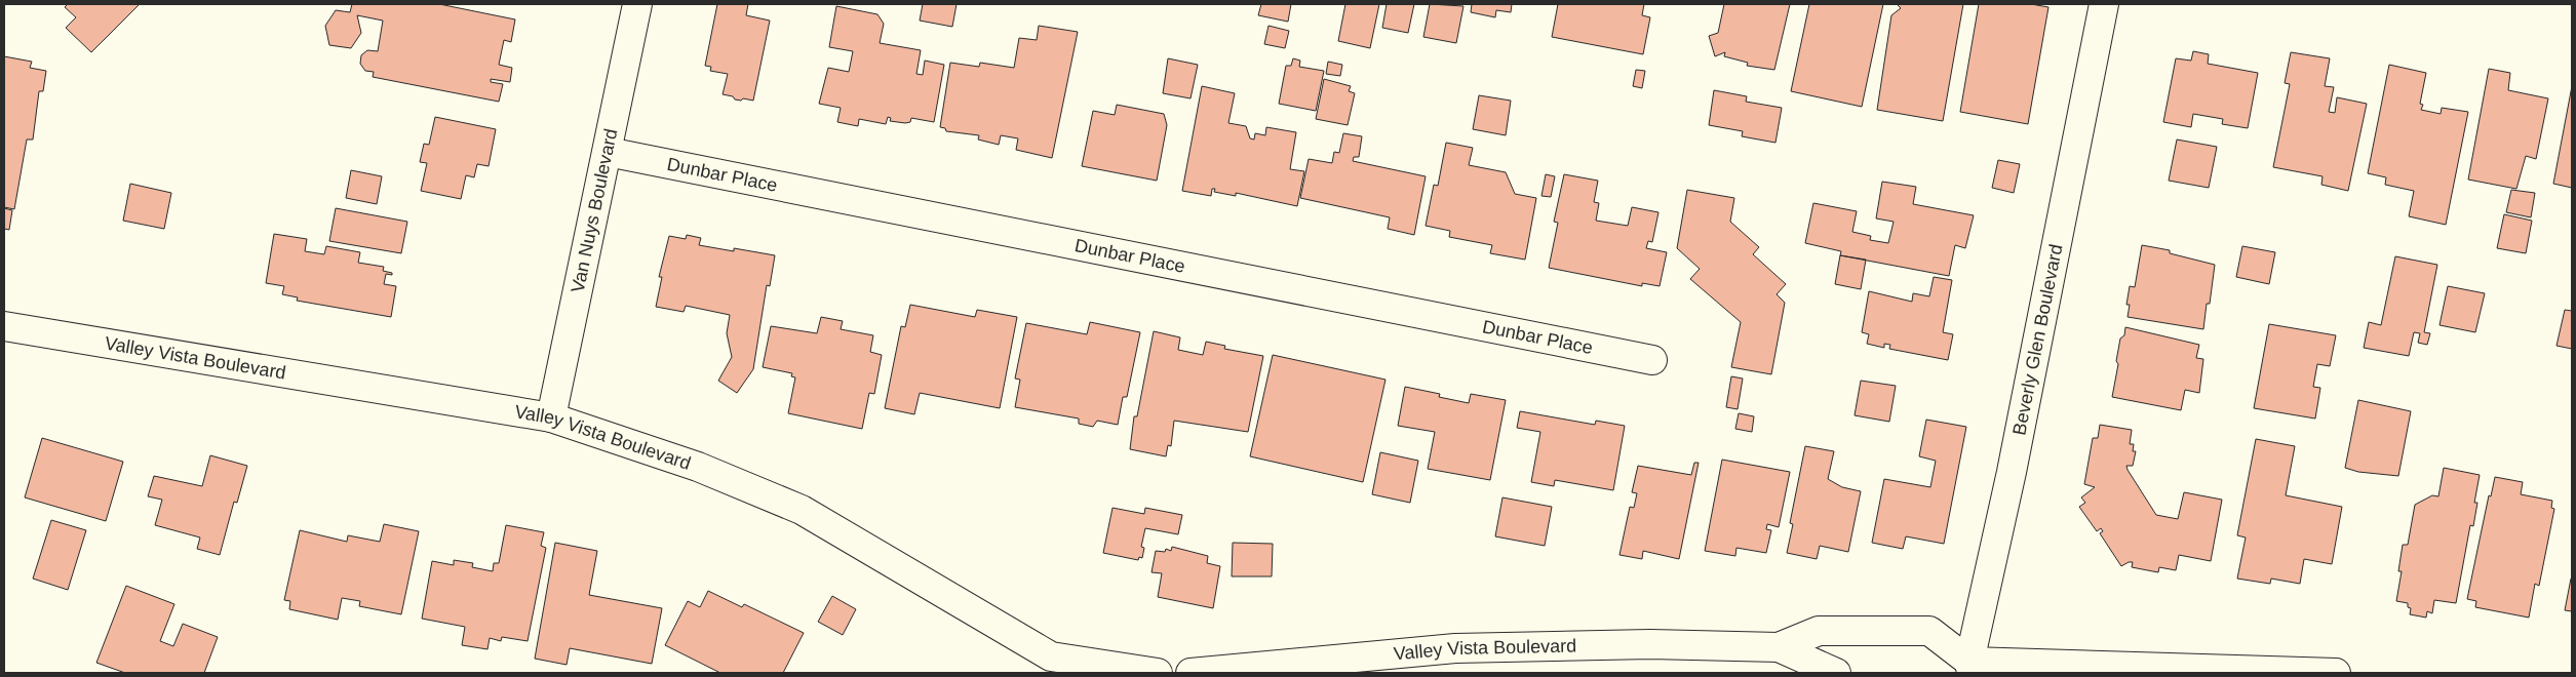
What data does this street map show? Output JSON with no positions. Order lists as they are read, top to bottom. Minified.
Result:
{"streets":{"street":["Dunbar Place","Van Nuys Boulevard","Beverly Glen Boulevard","Valley Vista Boulevard"]},"crossings":[["Dunbar Place","Van Nuys Boulevard"],["Van Nuys Boulevard","Valley Vista Boulevard"],["Beverly Glen Boulevard","Valley Vista Boulevard"]]}
